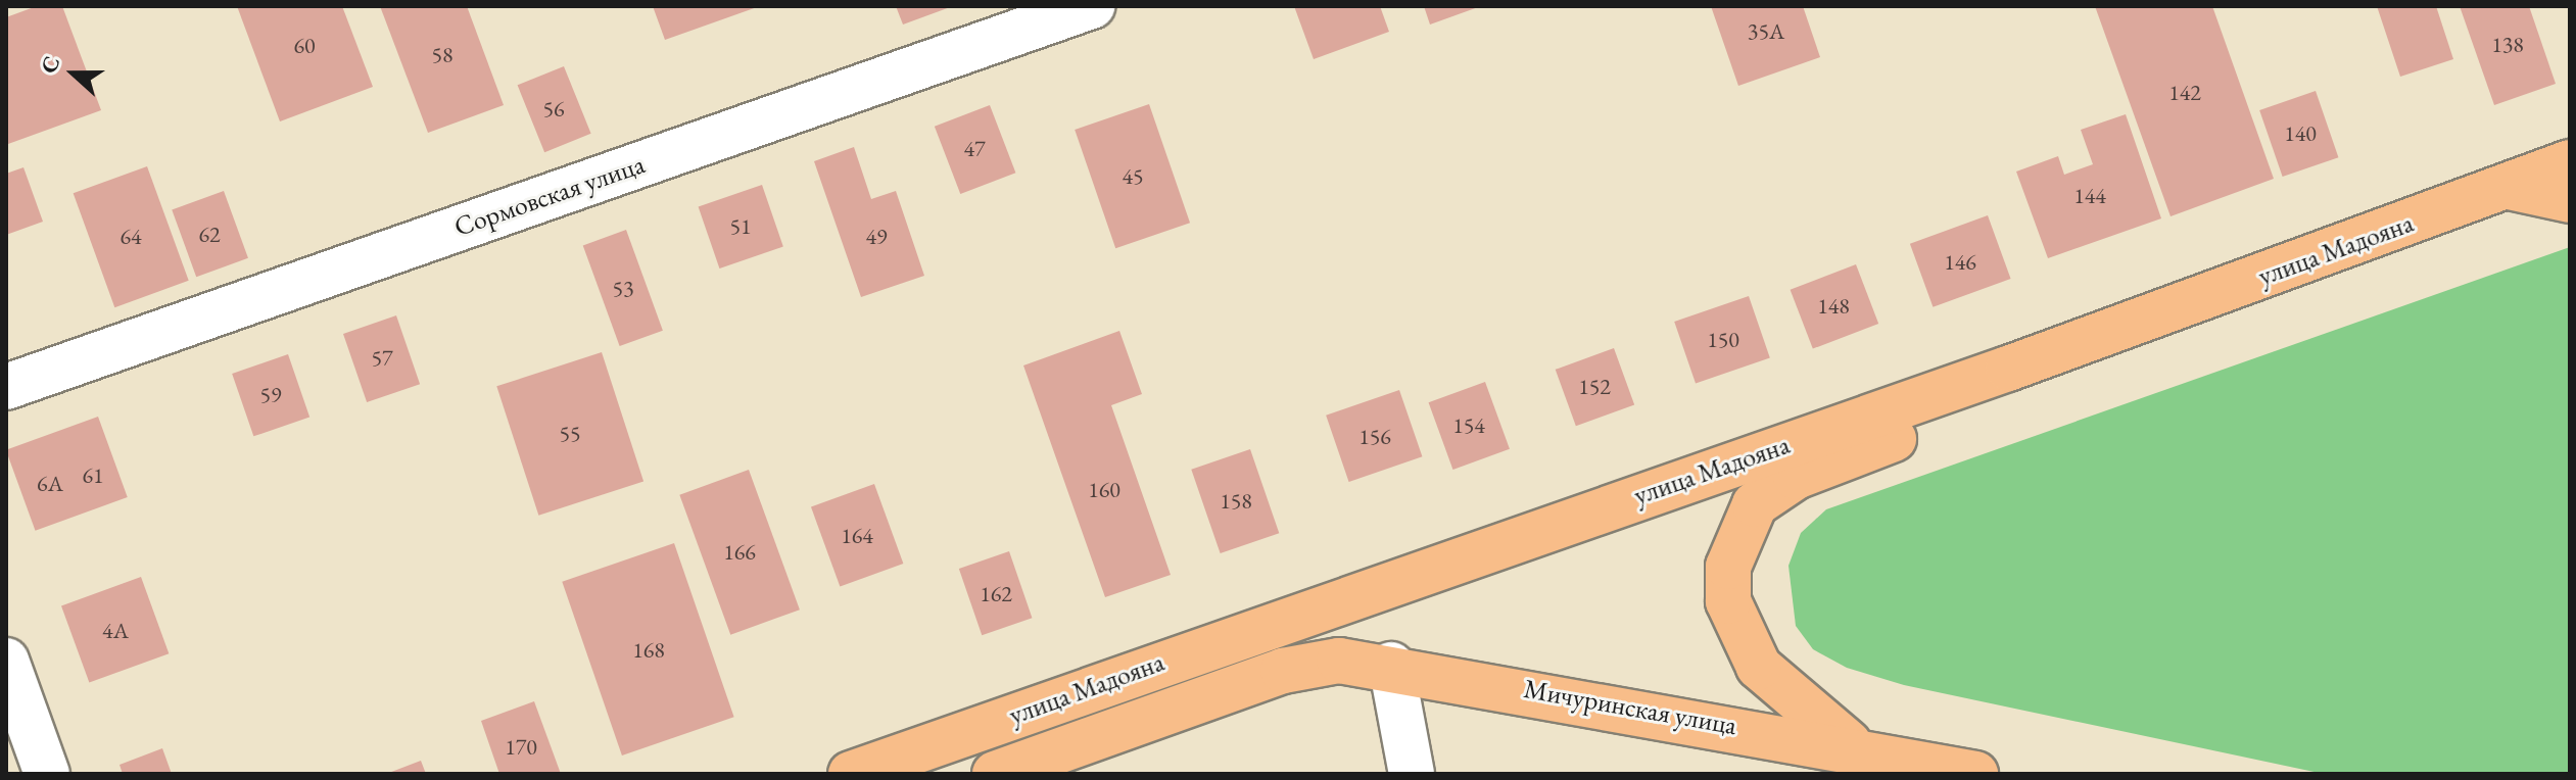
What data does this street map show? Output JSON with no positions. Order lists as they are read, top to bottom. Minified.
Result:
{"streets":{"main road":["улица Мадояна","Мичуринская улица"],"street":["Сормовская улица"]},"crossings":[["улица Мадояна","Мичуринская улица"]],"house_numbers":["35А","138","60","58","142","56","140","47","45","144","51","62","64","49","146","53","148","150","57","152","59","154","55","156","61","6А","160","158","164","166","162","4А","168","170"],"north":"left"}
